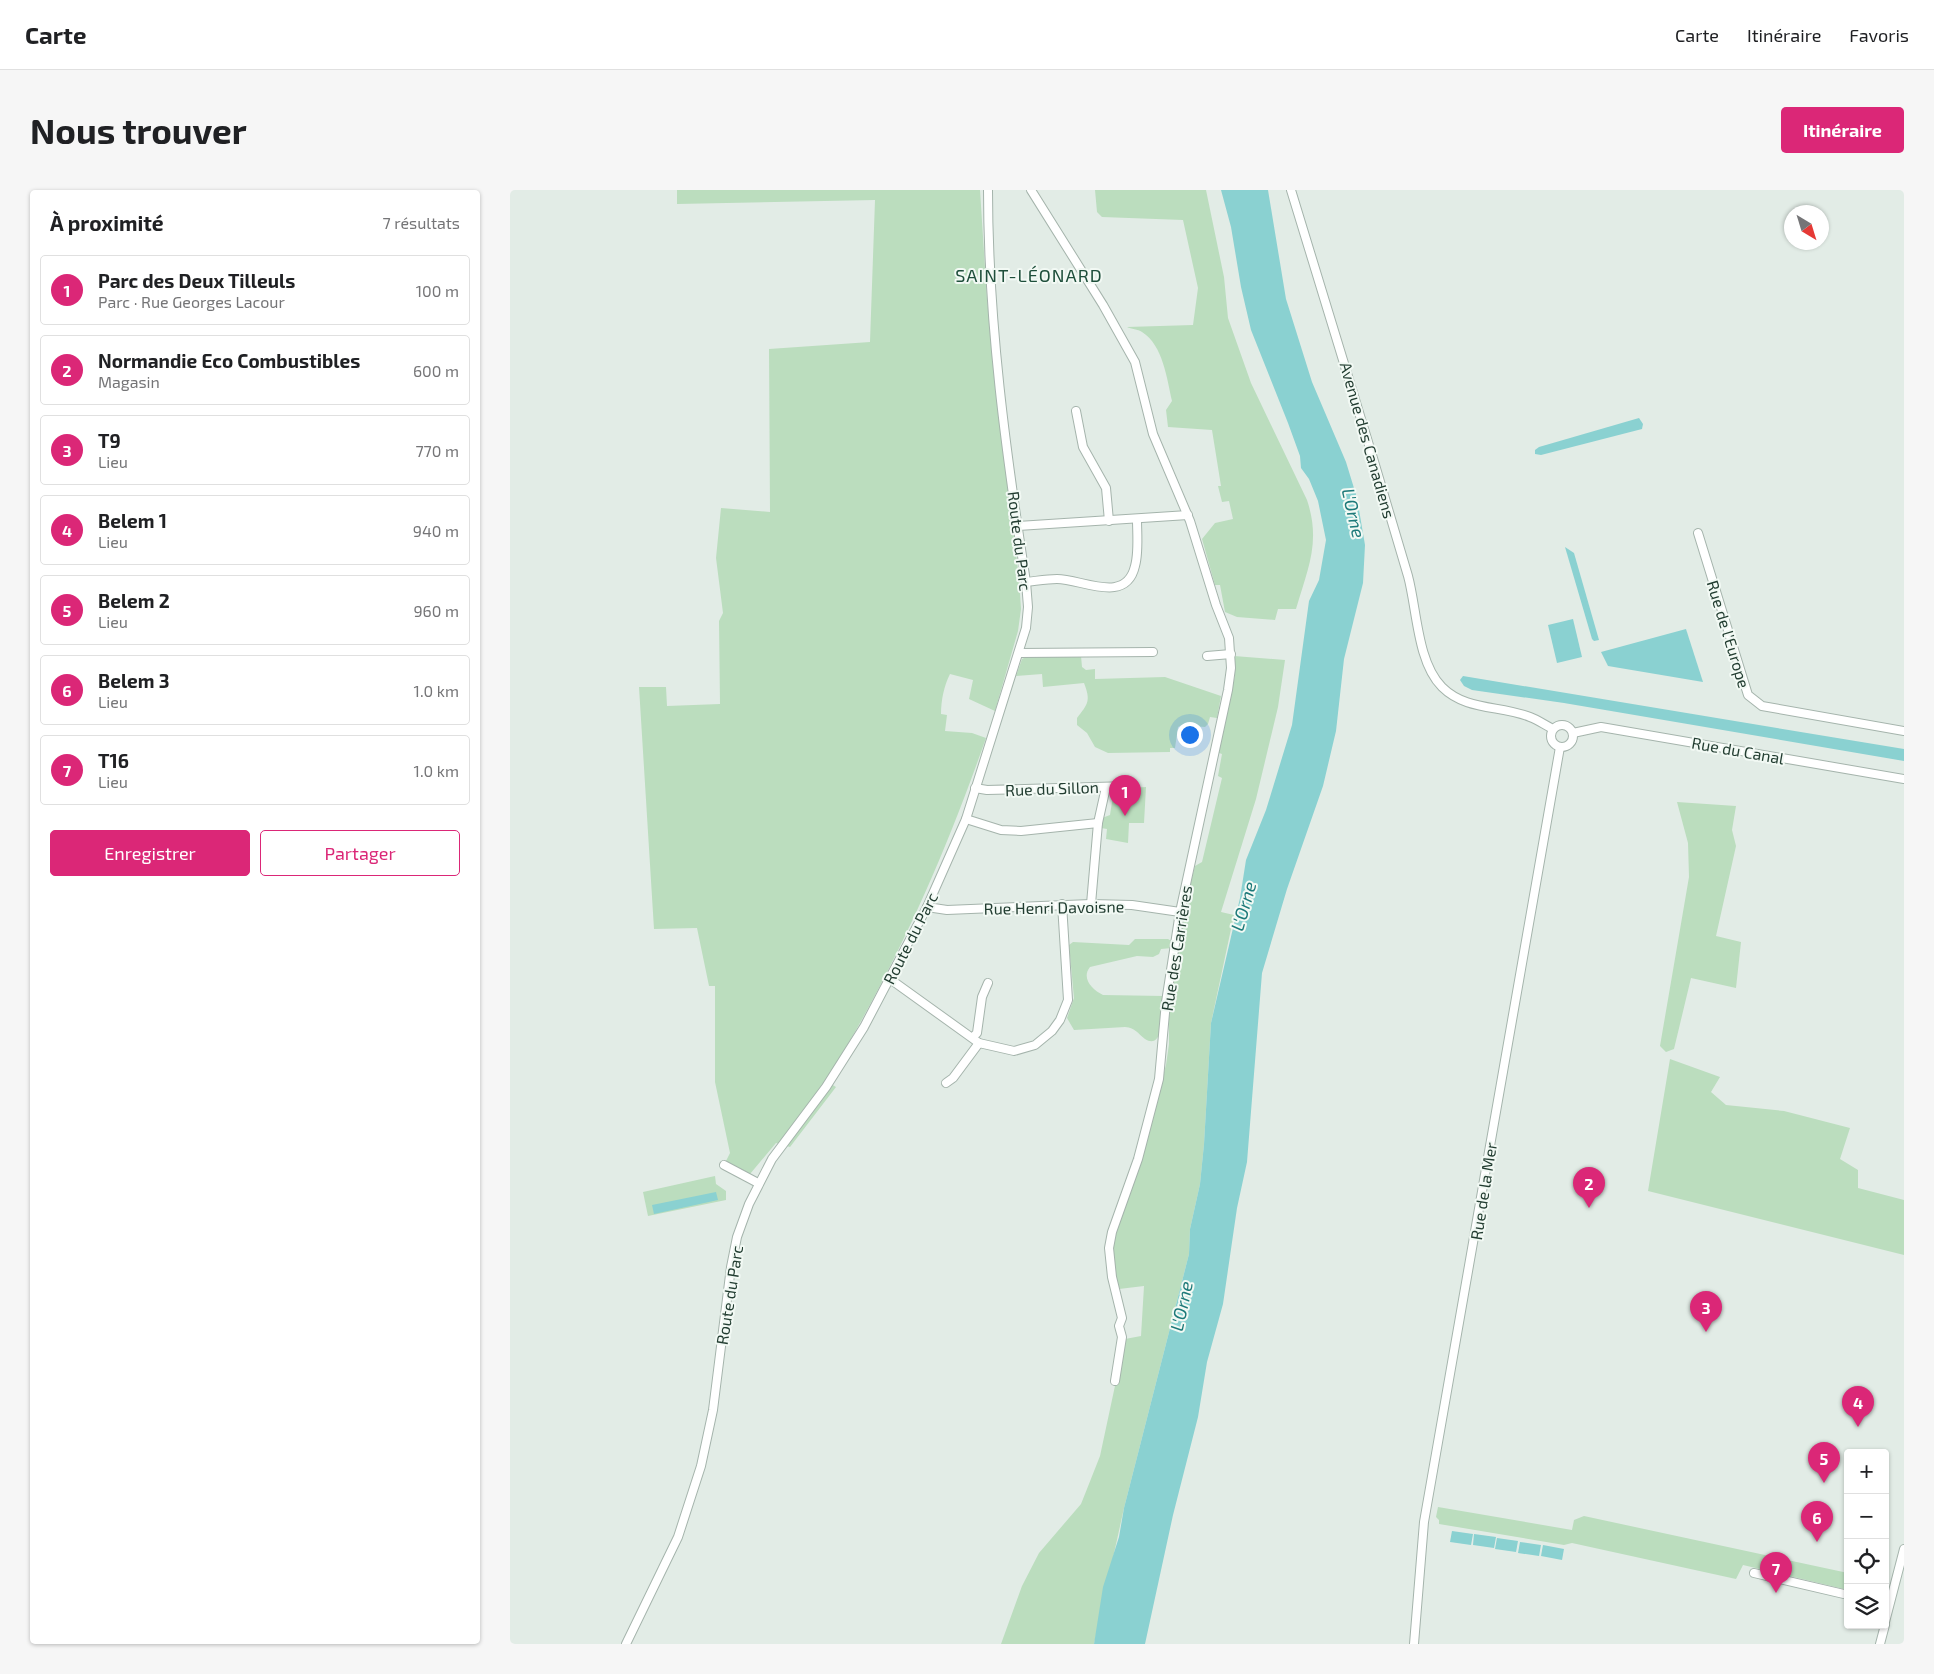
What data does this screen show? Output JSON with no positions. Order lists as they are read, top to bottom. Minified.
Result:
{"streets":{"street":["Avenue des Canadiens","Route du Parc","Rue de l'Europe","Rue du Canal","Rue du Sillon","Rue Henri Davoisne","Rue des Carrières","Rue de la Mer"]},"crossings":[["Avenue des Canadiens","Rue du Canal"],["Avenue des Canadiens","Rue de la Mer"],["Route du Parc","Rue du Sillon"],["Route du Parc","Rue Henri Davoisne"],["Rue du Canal","Rue de la Mer"],["Rue Henri Davoisne","Rue des Carrières"]],"districts":["SAINT-LÉONARD"],"water":["L'Orne"],"north":"bottom right","page":{"header":"Carte","nav":["Carte","Itinéraire","Favoris"],"buttons":["Itinéraire",["Enregistrer","Partager"]],"title":"Nous trouver","heading":["À proximité","7 résultats"],"list":[{"mark":"1","name":"Parc des Deux Tilleuls","note":"Parc · Rue Georges Lacour","value":"100 m"},{"mark":"2","name":"Normandie Eco Combustibles","note":"Magasin","value":"600 m"},{"mark":"3","name":"T9","note":"Lieu","value":"770 m"},{"mark":"4","name":"Belem 1","note":"Lieu","value":"940 m"},{"mark":"5","name":"Belem 2","note":"Lieu","value":"960 m"},{"mark":"6","name":"Belem 3","note":"Lieu","value":"1.0 km"},{"mark":"7","name":"T16","note":"Lieu","value":"1.0 km"}],"pins":["1","2","3","4","5","6","7"],"map_buttons":["+","−"]}}
